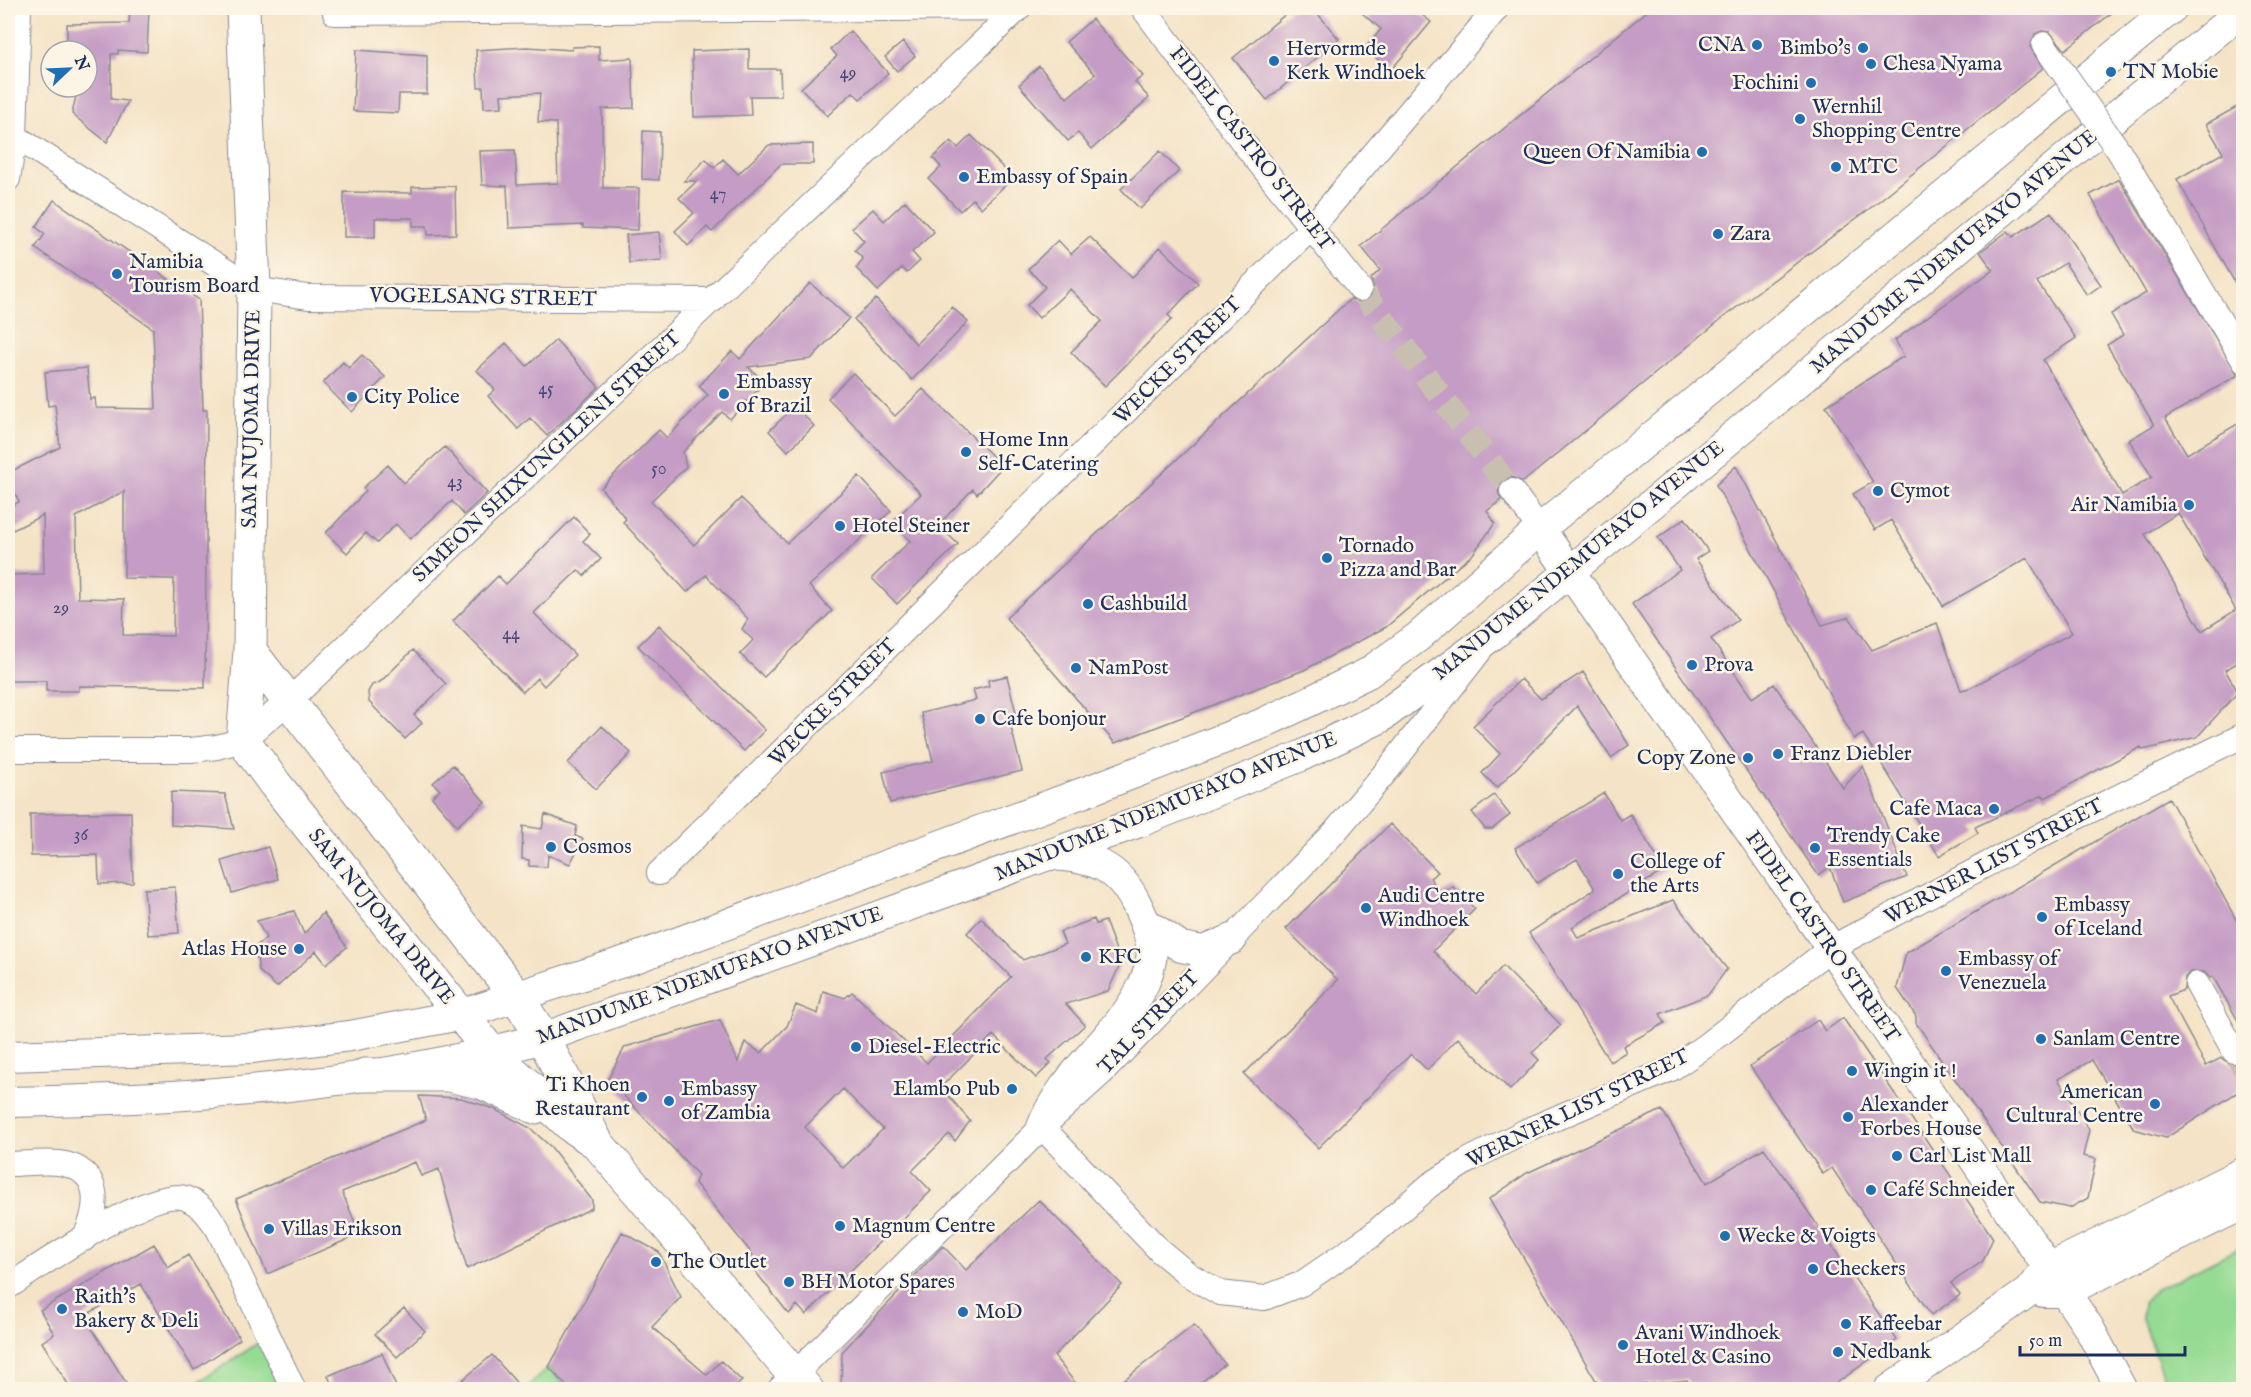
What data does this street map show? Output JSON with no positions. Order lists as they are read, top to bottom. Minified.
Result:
{"streets":{"highway":["SAM NUJOMA DRIVE"],"main road":["FIDEL CASTRO STREET","MANDUME NDEMUFAYO AVENUE"],"street":["VOGELSANG STREET","WECKE STREET","SIMEON SHIXUNGILENI STREET","WERNER LIST STREET","TAL STREET"]},"crossings":[["FIDEL CASTRO STREET","MANDUME NDEMUFAYO AVENUE"],["FIDEL CASTRO STREET","WECKE STREET"],["FIDEL CASTRO STREET","WERNER LIST STREET"],["MANDUME NDEMUFAYO AVENUE","SAM NUJOMA DRIVE"],["MANDUME NDEMUFAYO AVENUE","TAL STREET"],["VOGELSANG STREET","SAM NUJOMA DRIVE"],["VOGELSANG STREET","SIMEON SHIXUNGILENI STREET"],["SAM NUJOMA DRIVE","SIMEON SHIXUNGILENI STREET"],["SAM NUJOMA DRIVE","TAL STREET"],["WERNER LIST STREET","TAL STREET"]],"places":["CNA","Bimbo's","Hervormde Kerk Windhoek","Chesa Nyama","TN Mobie","Fochini","Wernhil Shopping Centre","Queen Of Namibia","MTC","Embassy of Spain","Zara","Namibia Tourism Board","Embassy of Brazil","City Police","Home Inn Self-Catering","Cymot","Air Namibia","Hotel Steiner","Tornado Pizza and Bar","Cashbuild","Prova","NamPost","Cafe bonjour","Franz Diebler","Copy Zone","Cafe Maca","Cosmos","Trendy Cake Essentials","College of the Arts","Audi Centre Windhoek","Embassy of Iceland","Atlas House","KFC","Embassy of Venezuela","Sanlam Centre","Diesel-Electric","Wingin it !","Elambo Pub","Ti Khoen Restaurant","Embassy of Zambia","American Cultural Centre","Alexander Forbes House","Carl List Mall","Café Schneider","Magnum Centre","Villas Erikson","Wecke & Voigts","The Outlet","Checkers","BH Motor Spares","Raith's Bakery & Deli","MoD","Kaffeebar","Avani Windhoek Hotel & Casino","Nedbank"],"house_numbers":["49","47","45","50","43","29","44","36"],"scale_bar":"50 m","north":"top right"}
